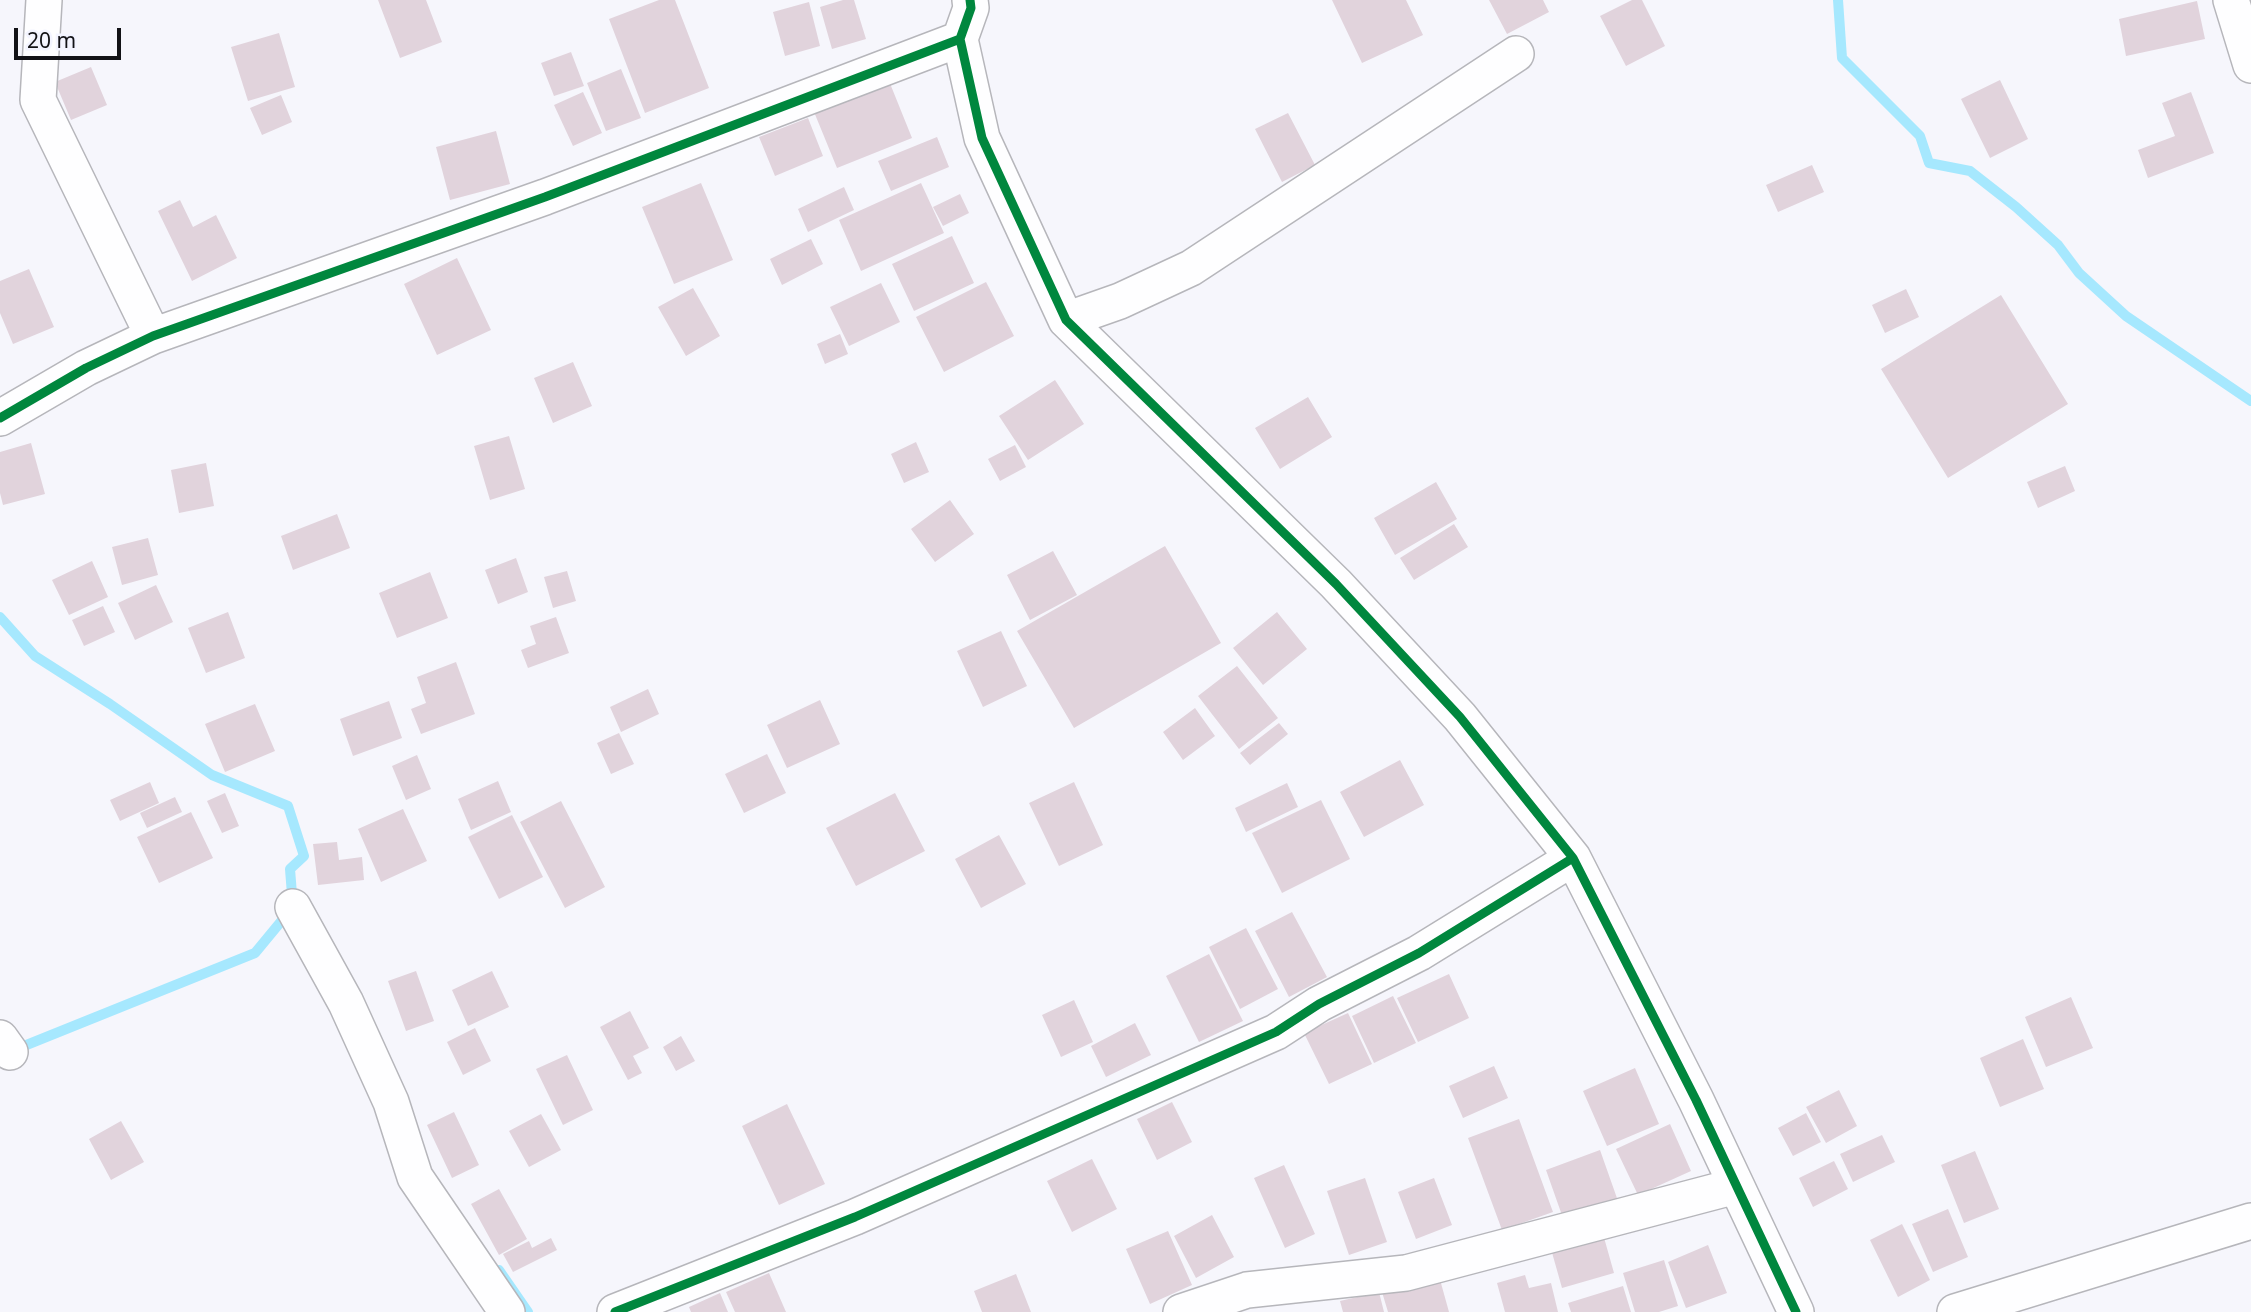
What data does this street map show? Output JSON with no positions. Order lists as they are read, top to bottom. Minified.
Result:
{"scale_bar":"20 m"}
